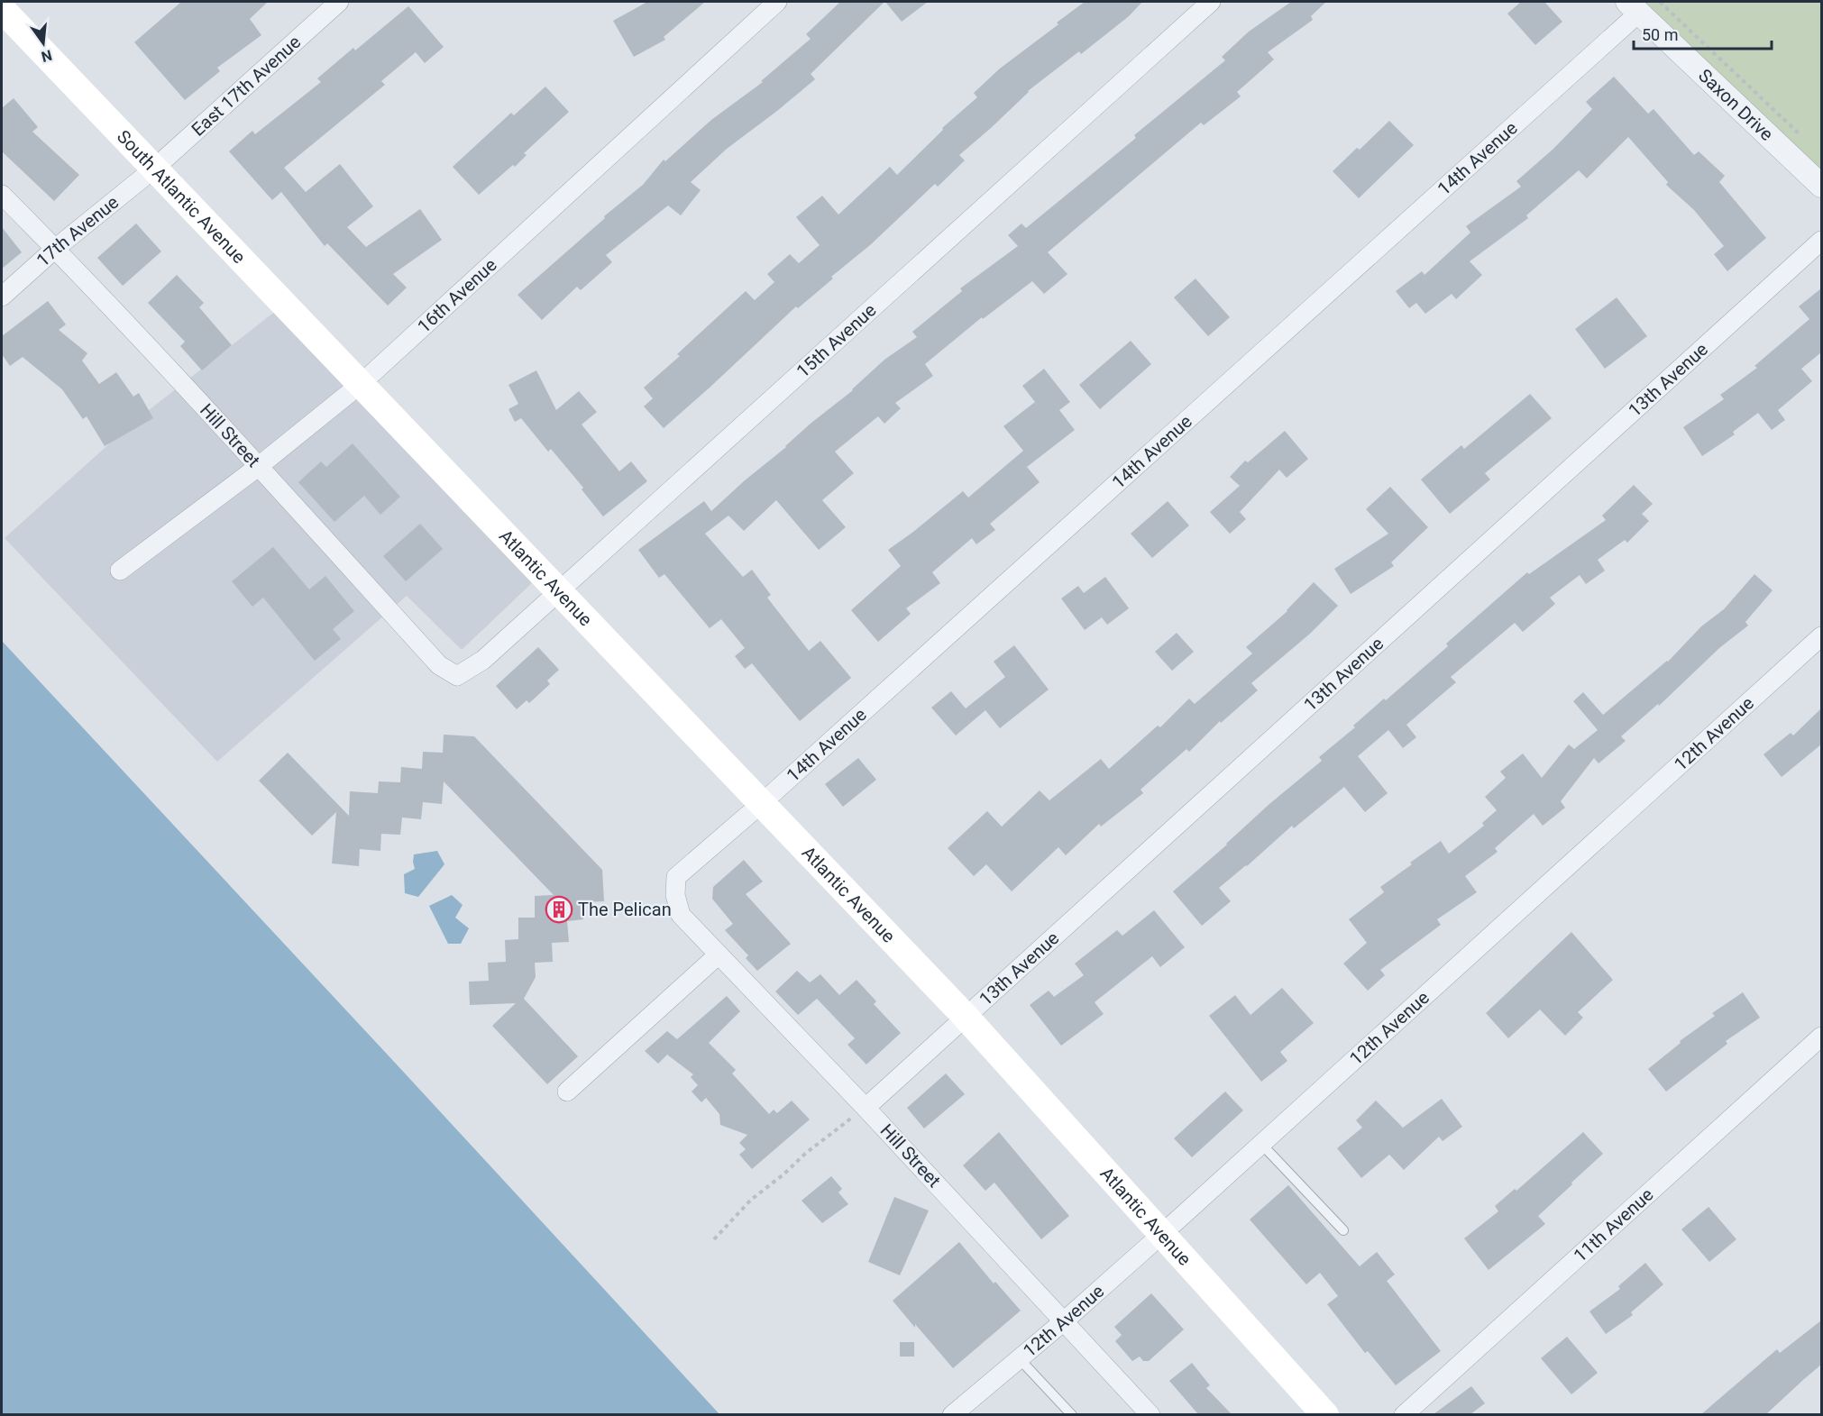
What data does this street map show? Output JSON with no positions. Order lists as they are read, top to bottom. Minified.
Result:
{"streets":{"main road":["South Atlantic Avenue","Atlantic Avenue"],"street":["East 17th Avenue","Saxon Drive","14th Avenue","17th Avenue","16th Avenue","15th Avenue","13th Avenue","Hill Street","12th Avenue","11th Avenue"]},"crossings":[["East 17th Avenue","South Atlantic Avenue"],["East 17th Avenue","17th Avenue"],["Saxon Drive","14th Avenue"],["14th Avenue","Hill Street"],["14th Avenue","Atlantic Avenue"],["South Atlantic Avenue","17th Avenue"],["South Atlantic Avenue","16th Avenue"],["South Atlantic Avenue","Atlantic Avenue"],["17th Avenue","Hill Street"],["16th Avenue","Hill Street"],["16th Avenue","Atlantic Avenue"],["15th Avenue","Hill Street"],["15th Avenue","Atlantic Avenue"],["13th Avenue","Hill Street"],["13th Avenue","Atlantic Avenue"],["Hill Street","12th Avenue"],["Atlantic Avenue","12th Avenue"]],"places":{"building":["The Pelican"]},"scale_bar":"50 m","north":"bottom"}
